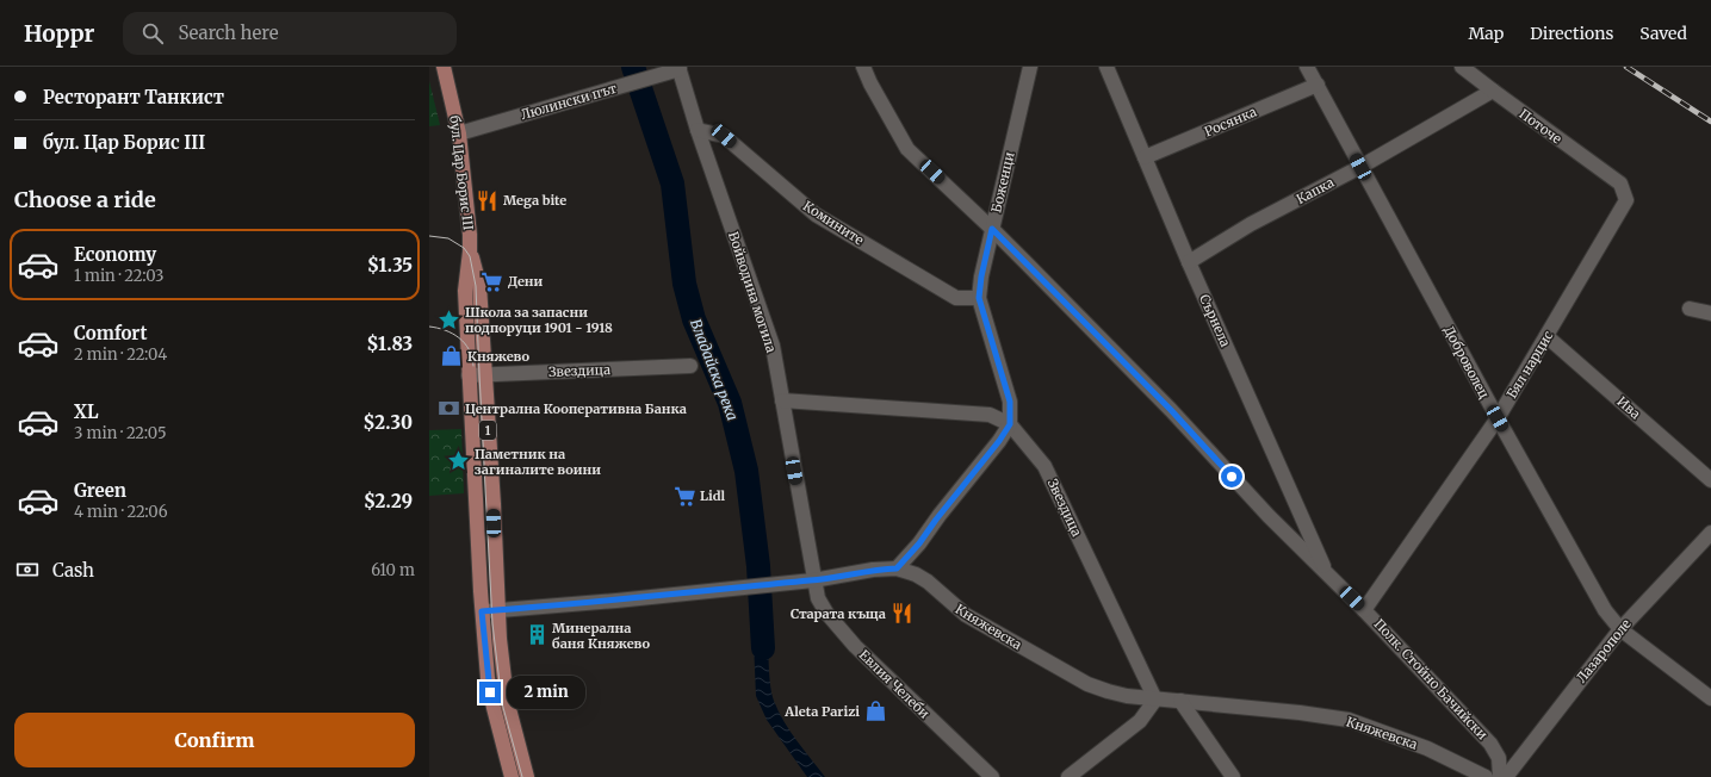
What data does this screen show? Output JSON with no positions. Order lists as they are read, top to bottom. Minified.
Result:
{"streets":{"main road":["бул. Цар Борис III","1"],"street":["Люлински път","Росянка","Поточе","Боженци","Капка","Комините","Войводина могила","Сърнела","Доброволец","Бял нарцис","Звездица","Ива","Княжевска","Лазарополе","Полк. Стойно Бачийски","Евлия Челеби"]},"crossings":[["Люлински път","бул. Цар Борис III"],["Люлински път","Войводина могила"],["Росянка","Сърнела"],["Росянка","Доброволец"],["Поточе","Капка"],["Поточе","Бял нарцис"],["бул. Цар Борис III","Звездица"],["бул. Цар Борис III","Княжевска"],["Боженци","Комините"],["Боженци","Звездица"],["Боженци","Полк. Стойно Бачийски"],["Капка","Сърнела"],["Капка","Доброволец"],["Комините","Войводина могила"],["Войводина могила","Звездица"],["Войводина могила","Княжевска"],["Войводина могила","Евлия Челеби"],["Сърнела","Полк. Стойно Бачийски"],["Доброволец","Бял нарцис"],["Доброволец","Лазарополе"],["Бял нарцис","Ива"],["Бял нарцис","Полк. Стойно Бачийски"],["Звездица","Княжевска"],["Княжевска","Евлия Челеби"]],"water":["Владайска река"],"places":{"restaurant":["Mega bite","Старата къща"],"supermarket":["Дени","Lidl"],"place":["Школа за запасни подпоруци 1901 - 1918","Паметник на загиналите воини"],"shop":["Княжево","Aleta Parizi"],"bank":["Централна Кооперативна Банка"],"building":["Минерална баня Княжево"]},"page":{"header":"Hoppr","search":"Search here","nav":["Map","Directions","Saved"],"banner":["Ресторант Танкист","бул. Цар Борис III"],"heading":"Choose a ride","list":[{"name":"Economy","note":"1 min · 22:03","value":"$1.35"},{"name":"Comfort","note":"2 min · 22:04","value":"$1.83"},{"name":"XL","note":"3 min · 22:05","value":"$2.30"},{"name":"Green","note":"4 min · 22:06","value":"$2.29"}],"pay":["Cash","610 m"],"bubble":"2 min","buttons":"Confirm"}}
